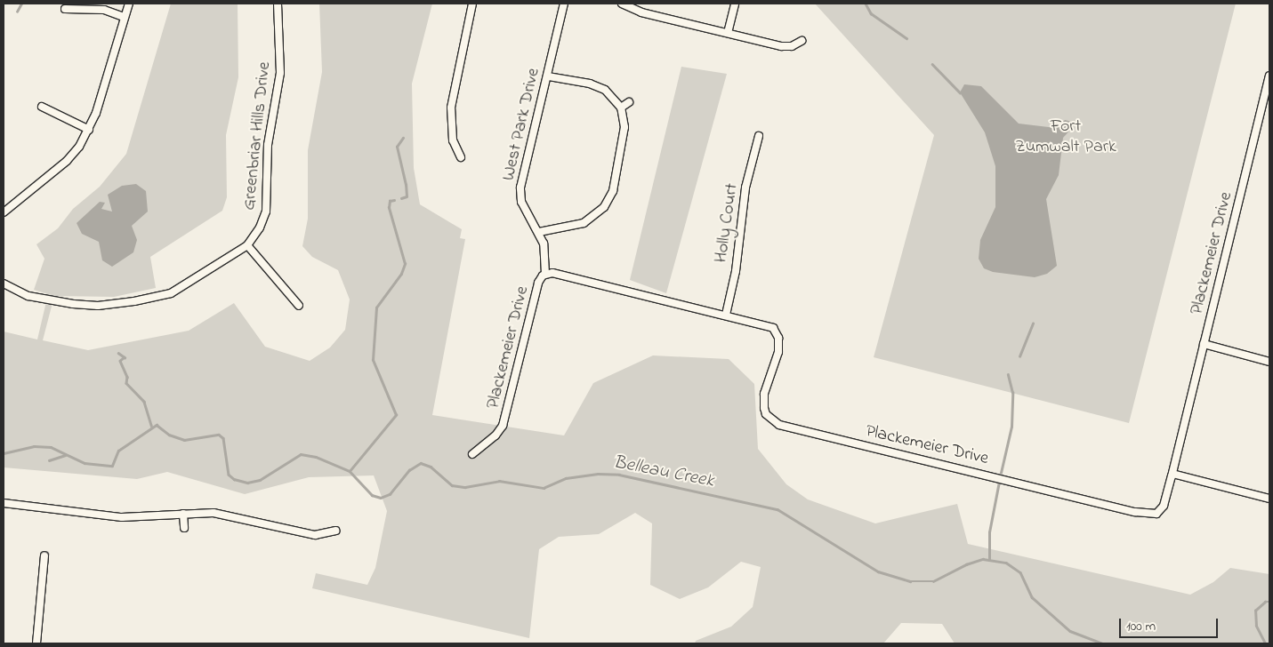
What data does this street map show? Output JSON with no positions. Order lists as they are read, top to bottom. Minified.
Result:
{"streets":{"street":["West Park Drive","Greenbriar Hills Drive","Holly Court","Plackemeier Drive"]},"crossings":[["West Park Drive","Plackemeier Drive"],["Holly Court","Plackemeier Drive"]],"water":["Belleau Creek"],"parks":["Fort Zumwalt Park"],"scale_bar":"100 m"}
